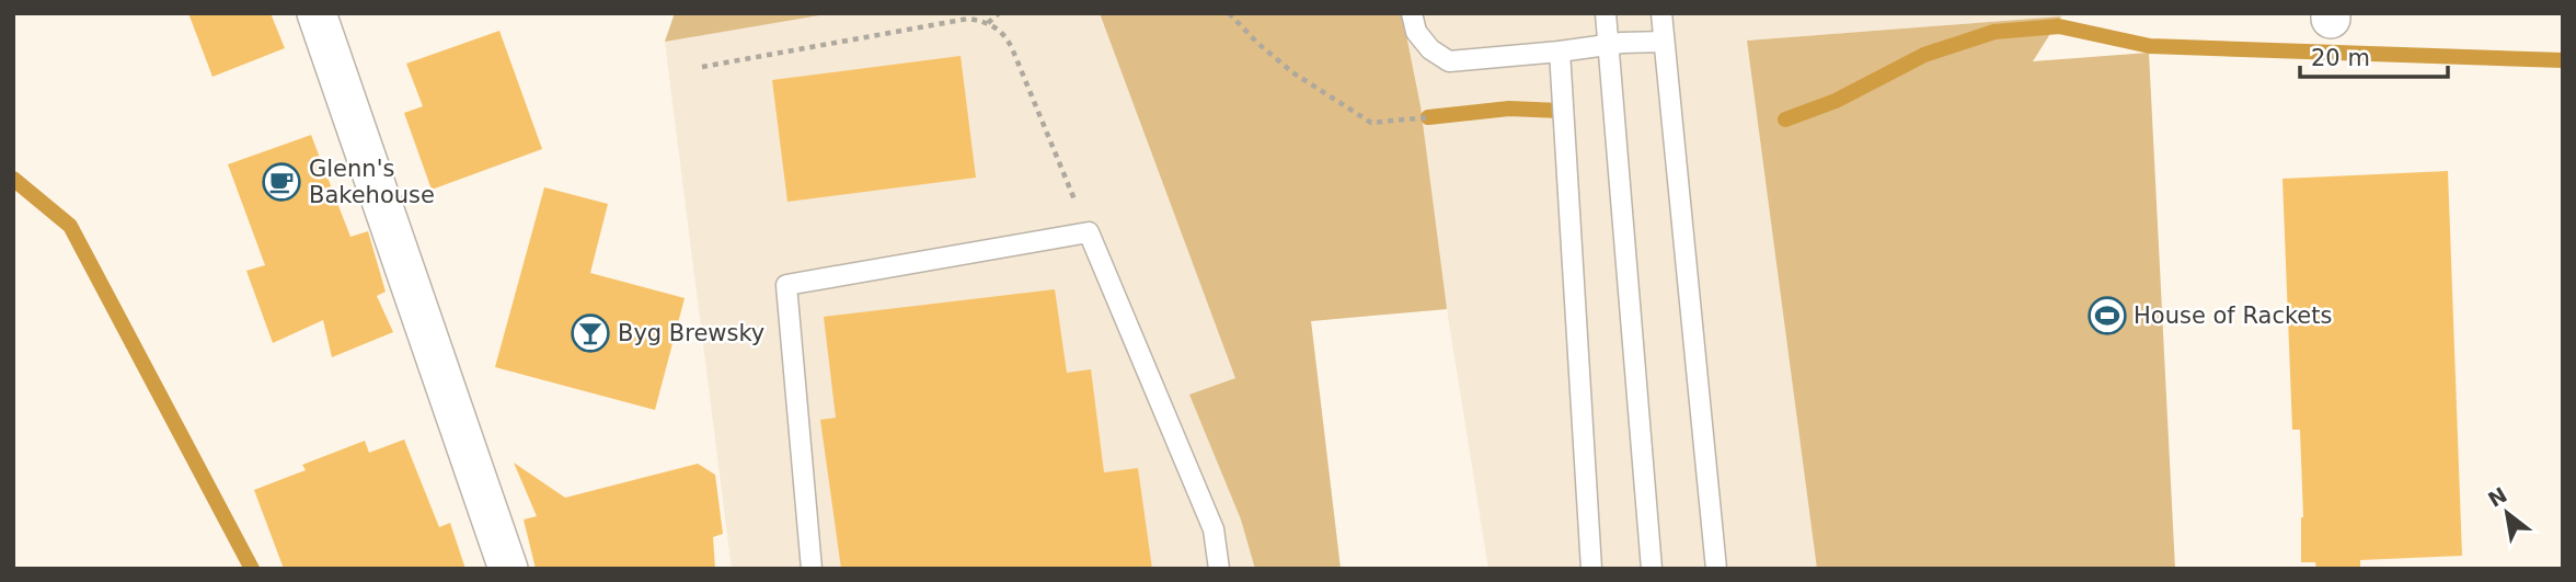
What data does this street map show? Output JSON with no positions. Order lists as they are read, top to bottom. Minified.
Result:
{"places":{"cafe":["Glenn's Bakehouse"],"sports":["House of Rackets"],"bar":["Byg Brewsky"]},"scale_bar":"20 m","north":"top left"}
